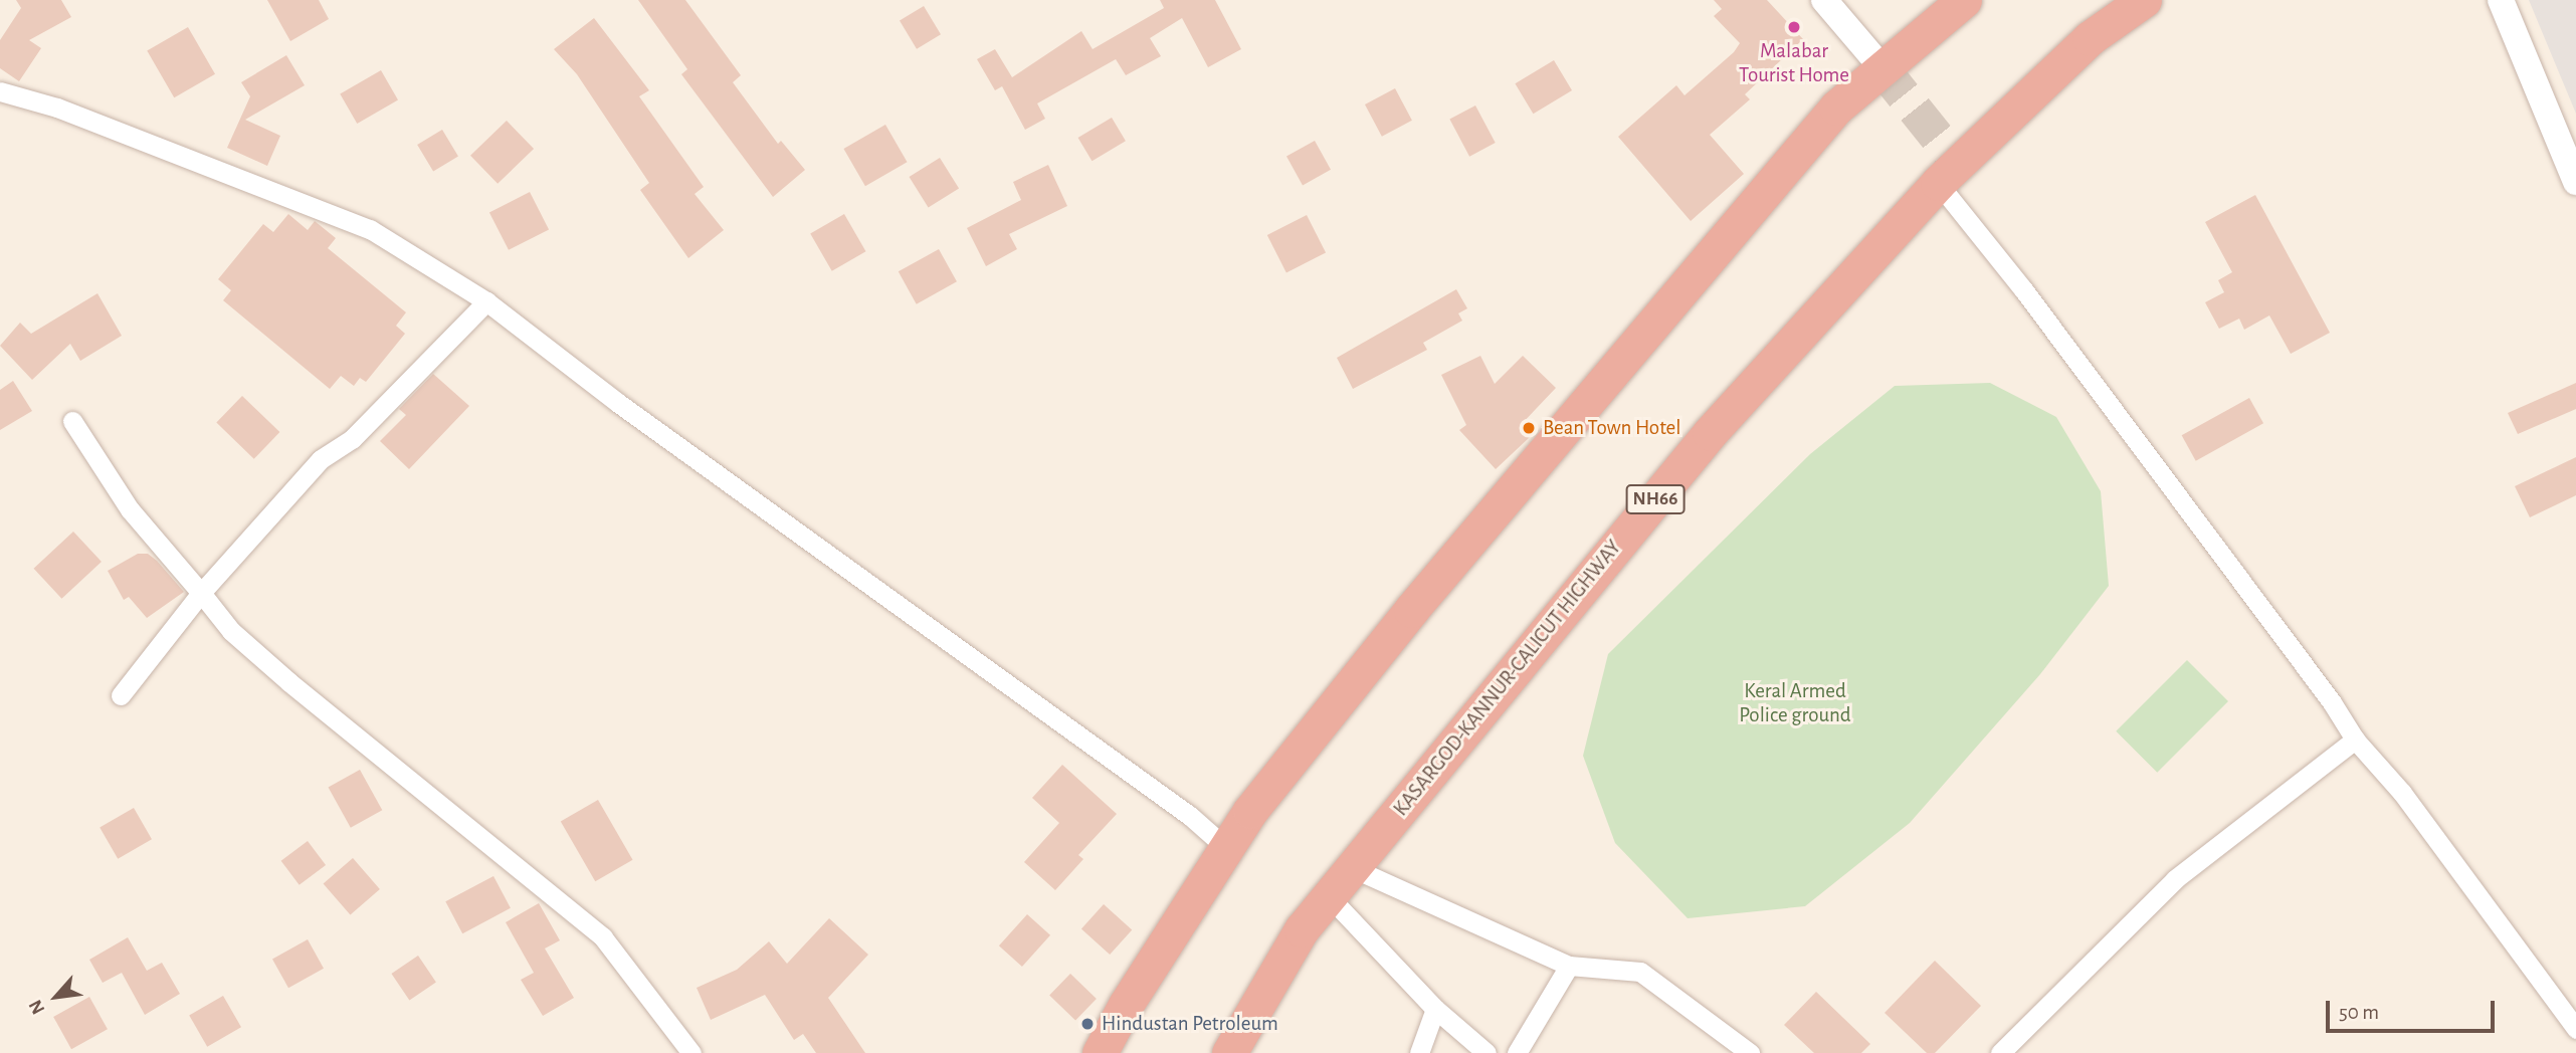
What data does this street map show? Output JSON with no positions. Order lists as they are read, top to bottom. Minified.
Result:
{"streets":{"highway":["NH66","KASARGOD-KANNUR-CALICUT HIGHWAY"]},"parks":["Keral Armed Police ground"],"places":["Malabar Tourist Home","Bean Town Hotel","Hindustan Petroleum"],"scale_bar":"50 m","north":"bottom left"}
